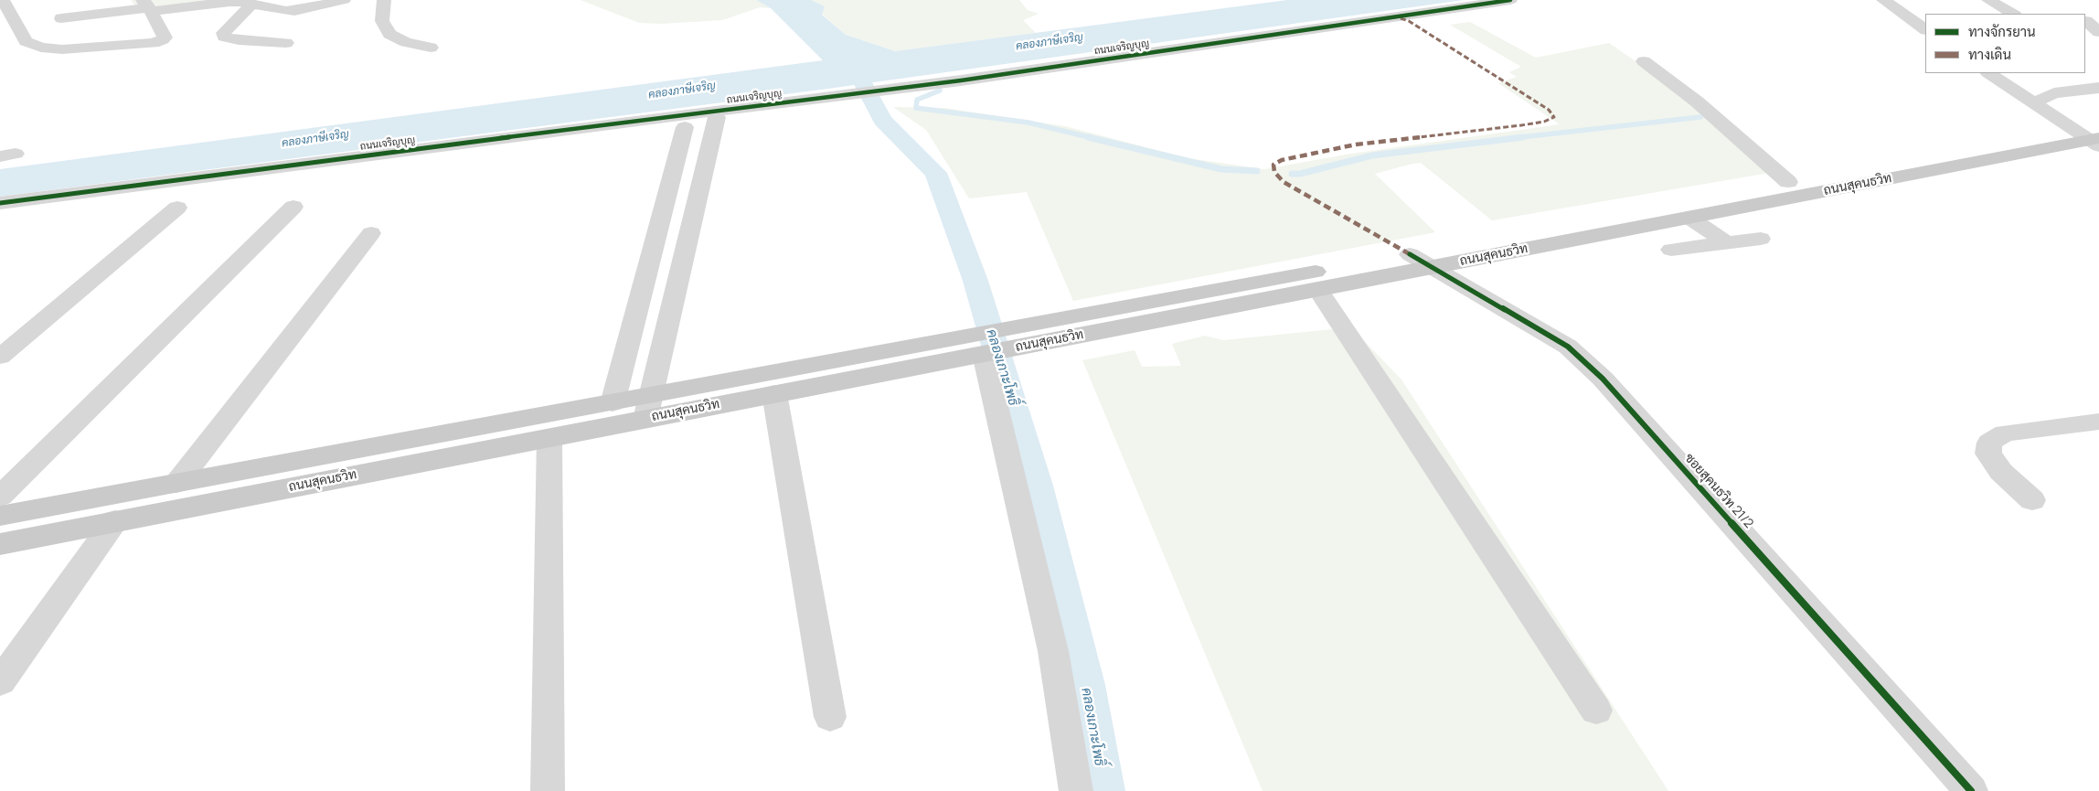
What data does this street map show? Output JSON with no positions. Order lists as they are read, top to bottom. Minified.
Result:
{"streets":{"main road":["ถนนสุคนธวิท"],"street":["ถนนเจริญบุญ","ซอยสุคนธวิท 21/2"]},"crossings":[["ถนนสุคนธวิท","ซอยสุคนธวิท 21/2"]],"water":["คลองภาษีเจริญ","คลองเกาะโพธิ์"],"legend":["ทางจักรยาน","ทางเดิน"]}
